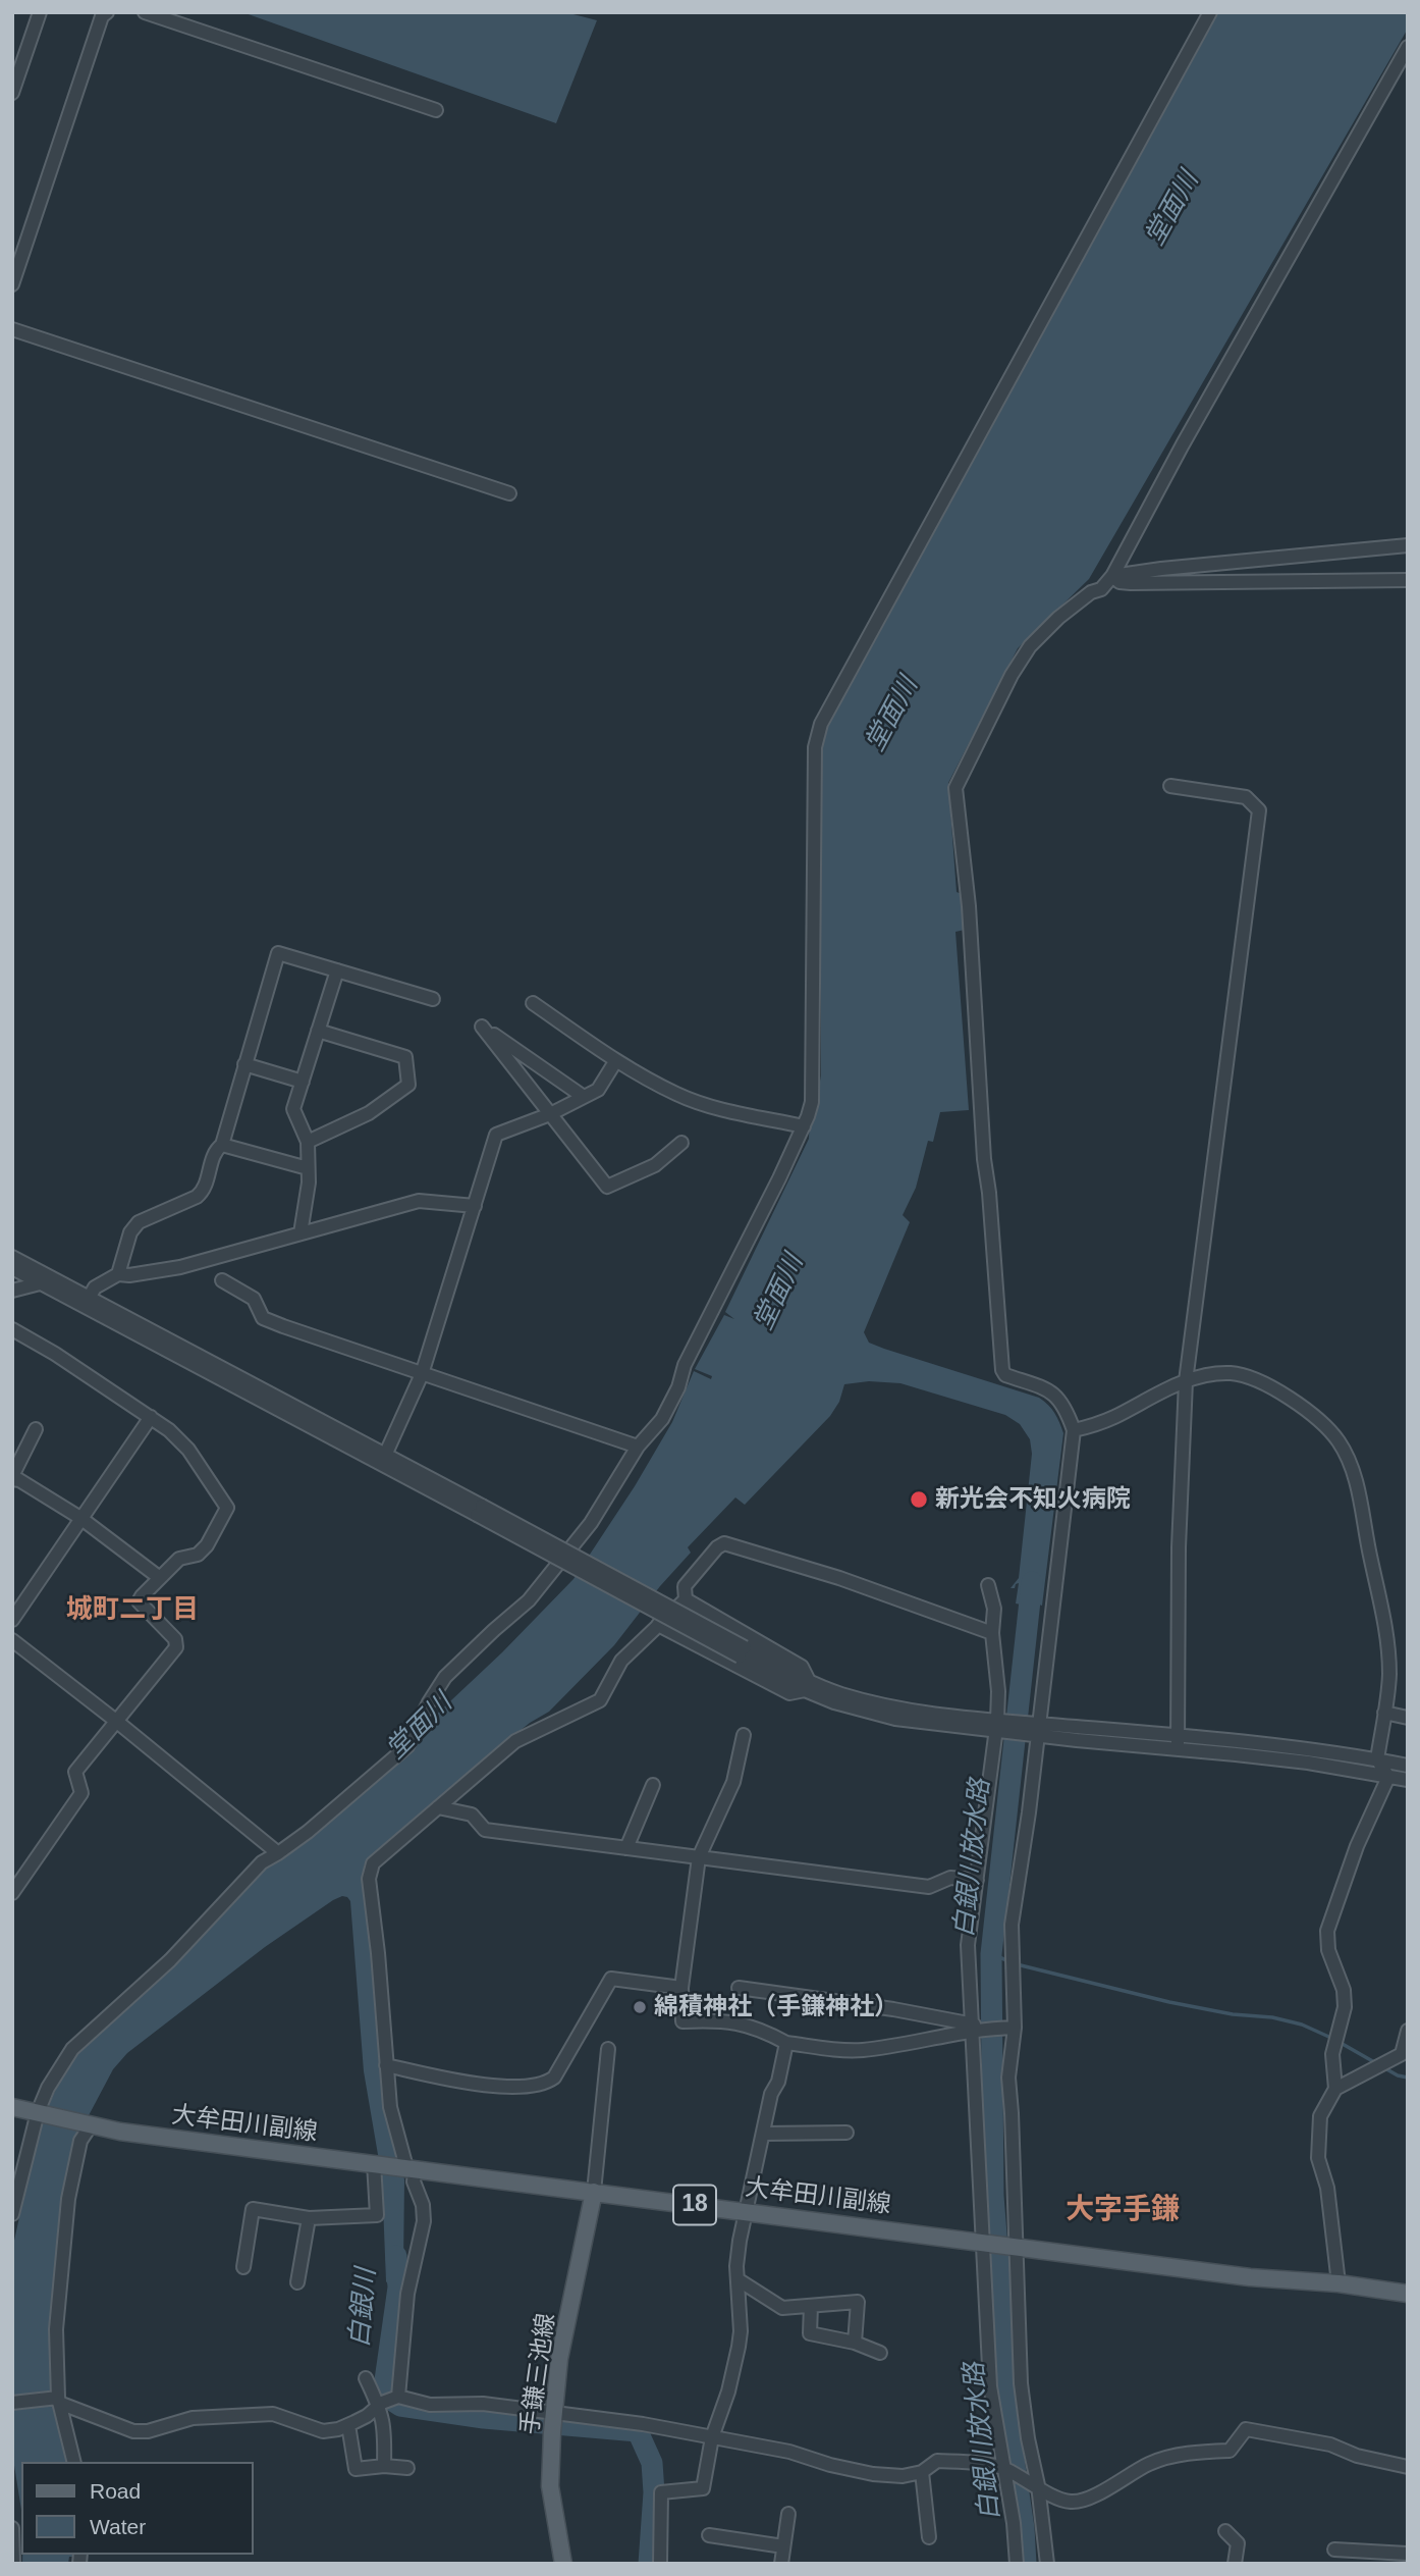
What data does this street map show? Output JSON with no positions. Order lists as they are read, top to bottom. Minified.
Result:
{"streets":{"main road":["大牟田川副線","18","手鎌三池線"]},"crossings":[["大牟田川副線","手鎌三池線"]],"districts":["城町二丁目","大字手鎌"],"water":["堂面川","白銀川放水路","白銀川"],"places":["新光会不知火病院","綿積神社（手鎌神社）"],"legend":["Road","Water"]}
